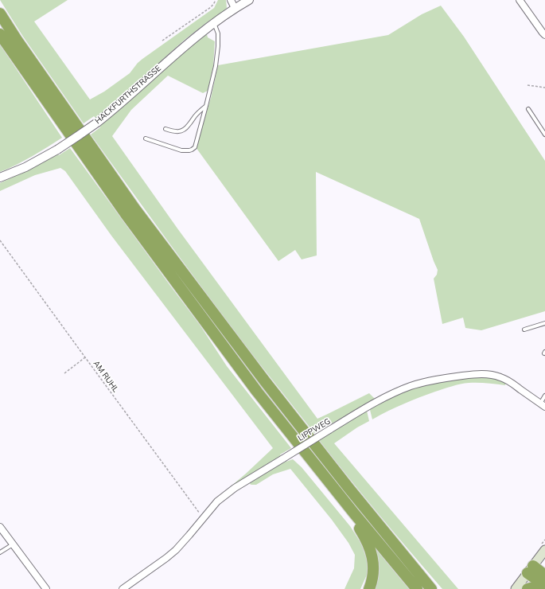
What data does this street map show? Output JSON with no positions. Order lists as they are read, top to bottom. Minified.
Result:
{"streets":{"street":["HACKFURTHSTRASSE","LIPPWEG"],"path":["AM RUHL"]},"crossings":[["AM RUHL","LIPPWEG"]]}
